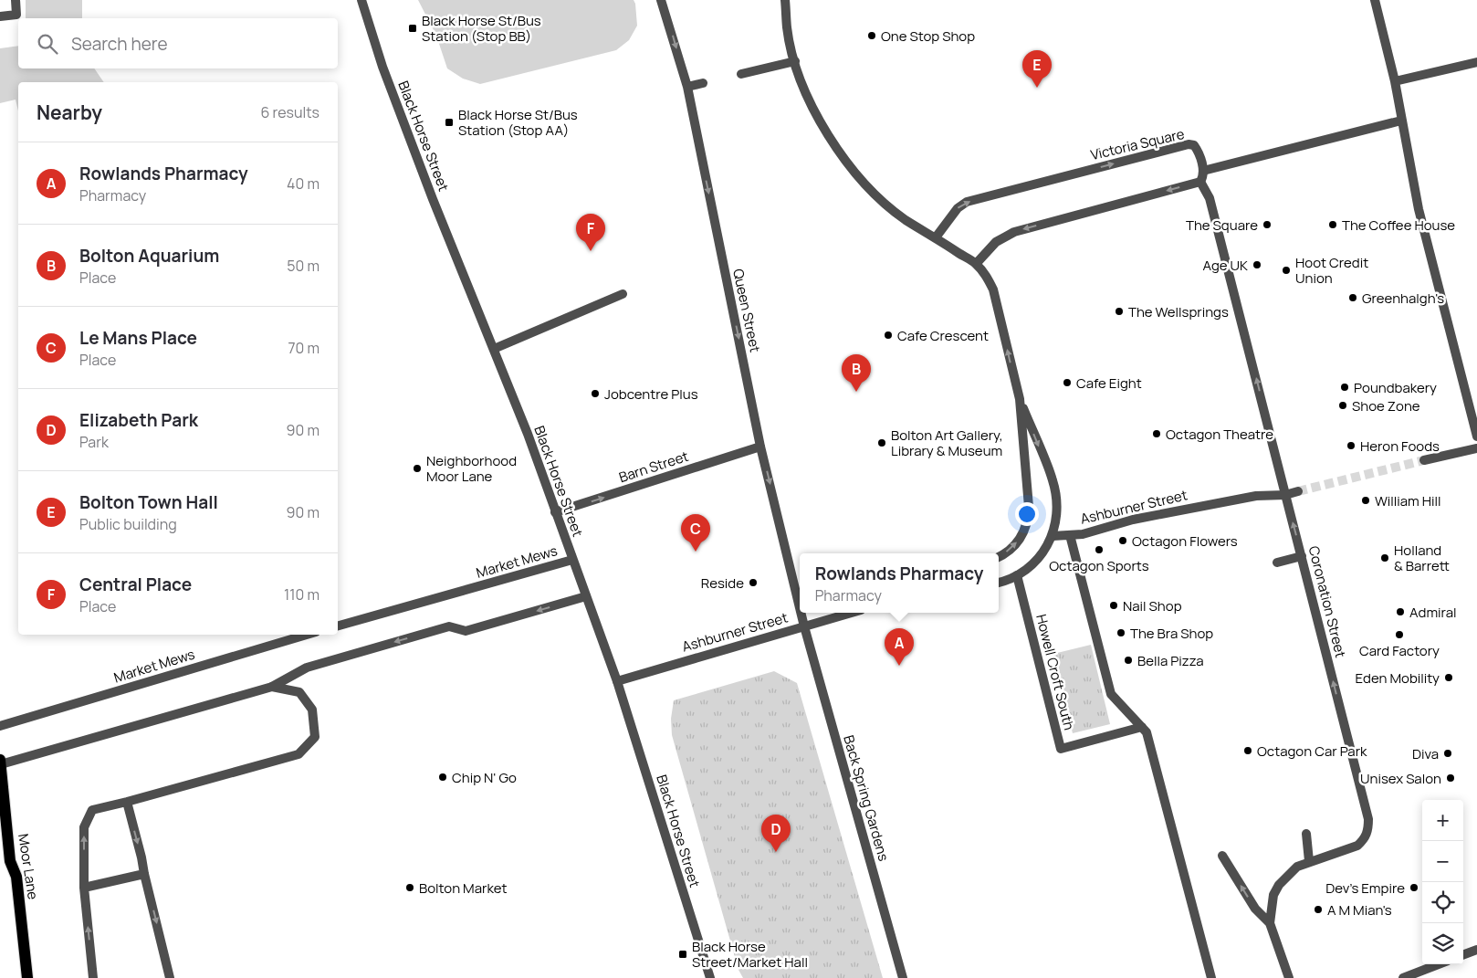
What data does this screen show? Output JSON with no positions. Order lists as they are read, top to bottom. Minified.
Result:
{"streets":{"main road":["Moor Lane"],"street":["Black Horse Street","Victoria Square","Queen Street","Barn Street","Ashburner Street","Market Mews","Coronation Street","Howell Croft South","Back Spring Gardens"]},"crossings":[["Black Horse Street","Barn Street"],["Black Horse Street","Ashburner Street"],["Black Horse Street","Market Mews"],["Queen Street","Barn Street"],["Queen Street","Ashburner Street"],["Queen Street","Back Spring Gardens"],["Ashburner Street","Coronation Street"],["Ashburner Street","Back Spring Gardens"]],"one_way":["Queen Street","Barn Street","Coronation Street"],"places":{"transit":["Black Horse St/Bus Station (Stop BB)","Black Horse St/Bus Station (Stop AA)","Black Horse Street/Market Hall"],"other":["One Stop Shop","The Square","The Coffee House","Age UK","Hoot Credit Union","Greenhalgh's","The Wellsprings","Cafe Crescent","Cafe Eight","Poundbakery","Jobcentre Plus","Shoe Zone","Octagon Theatre","Bolton Art Gallery, Library & Museum","Heron Foods","Neighborhood Moor Lane","William Hill","Octagon Flowers","Octagon Sports","Holland & Barrett","Reside","Nail Shop","Admiral","The Bra Shop","Card Factory","Bella Pizza","Eden Mobility","Octagon Car Park","Diva","Chip N' Go","Unisex Salon","Bolton Market","Dev's Empire","A M Mian's"]},"page":{"search":"Search here","pins":["E","F","B","C","A","D"],"heading":["Nearby","6 results"],"list":[{"mark":"A","name":"Rowlands Pharmacy","note":"Pharmacy","value":"40 m"},{"mark":"B","name":"Bolton Aquarium","note":"Place","value":"50 m"},{"mark":"C","name":"Le Mans Place","note":"Place","value":"70 m"},{"mark":"D","name":"Elizabeth Park","note":"Park","value":"90 m"},{"mark":"E","name":"Bolton Town Hall","note":"Public building","value":"90 m"},{"mark":"F","name":"Central Place","note":"Place","value":"110 m"}],"popup":["Rowlands Pharmacy","Pharmacy"],"map_buttons":["+","−"]}}
